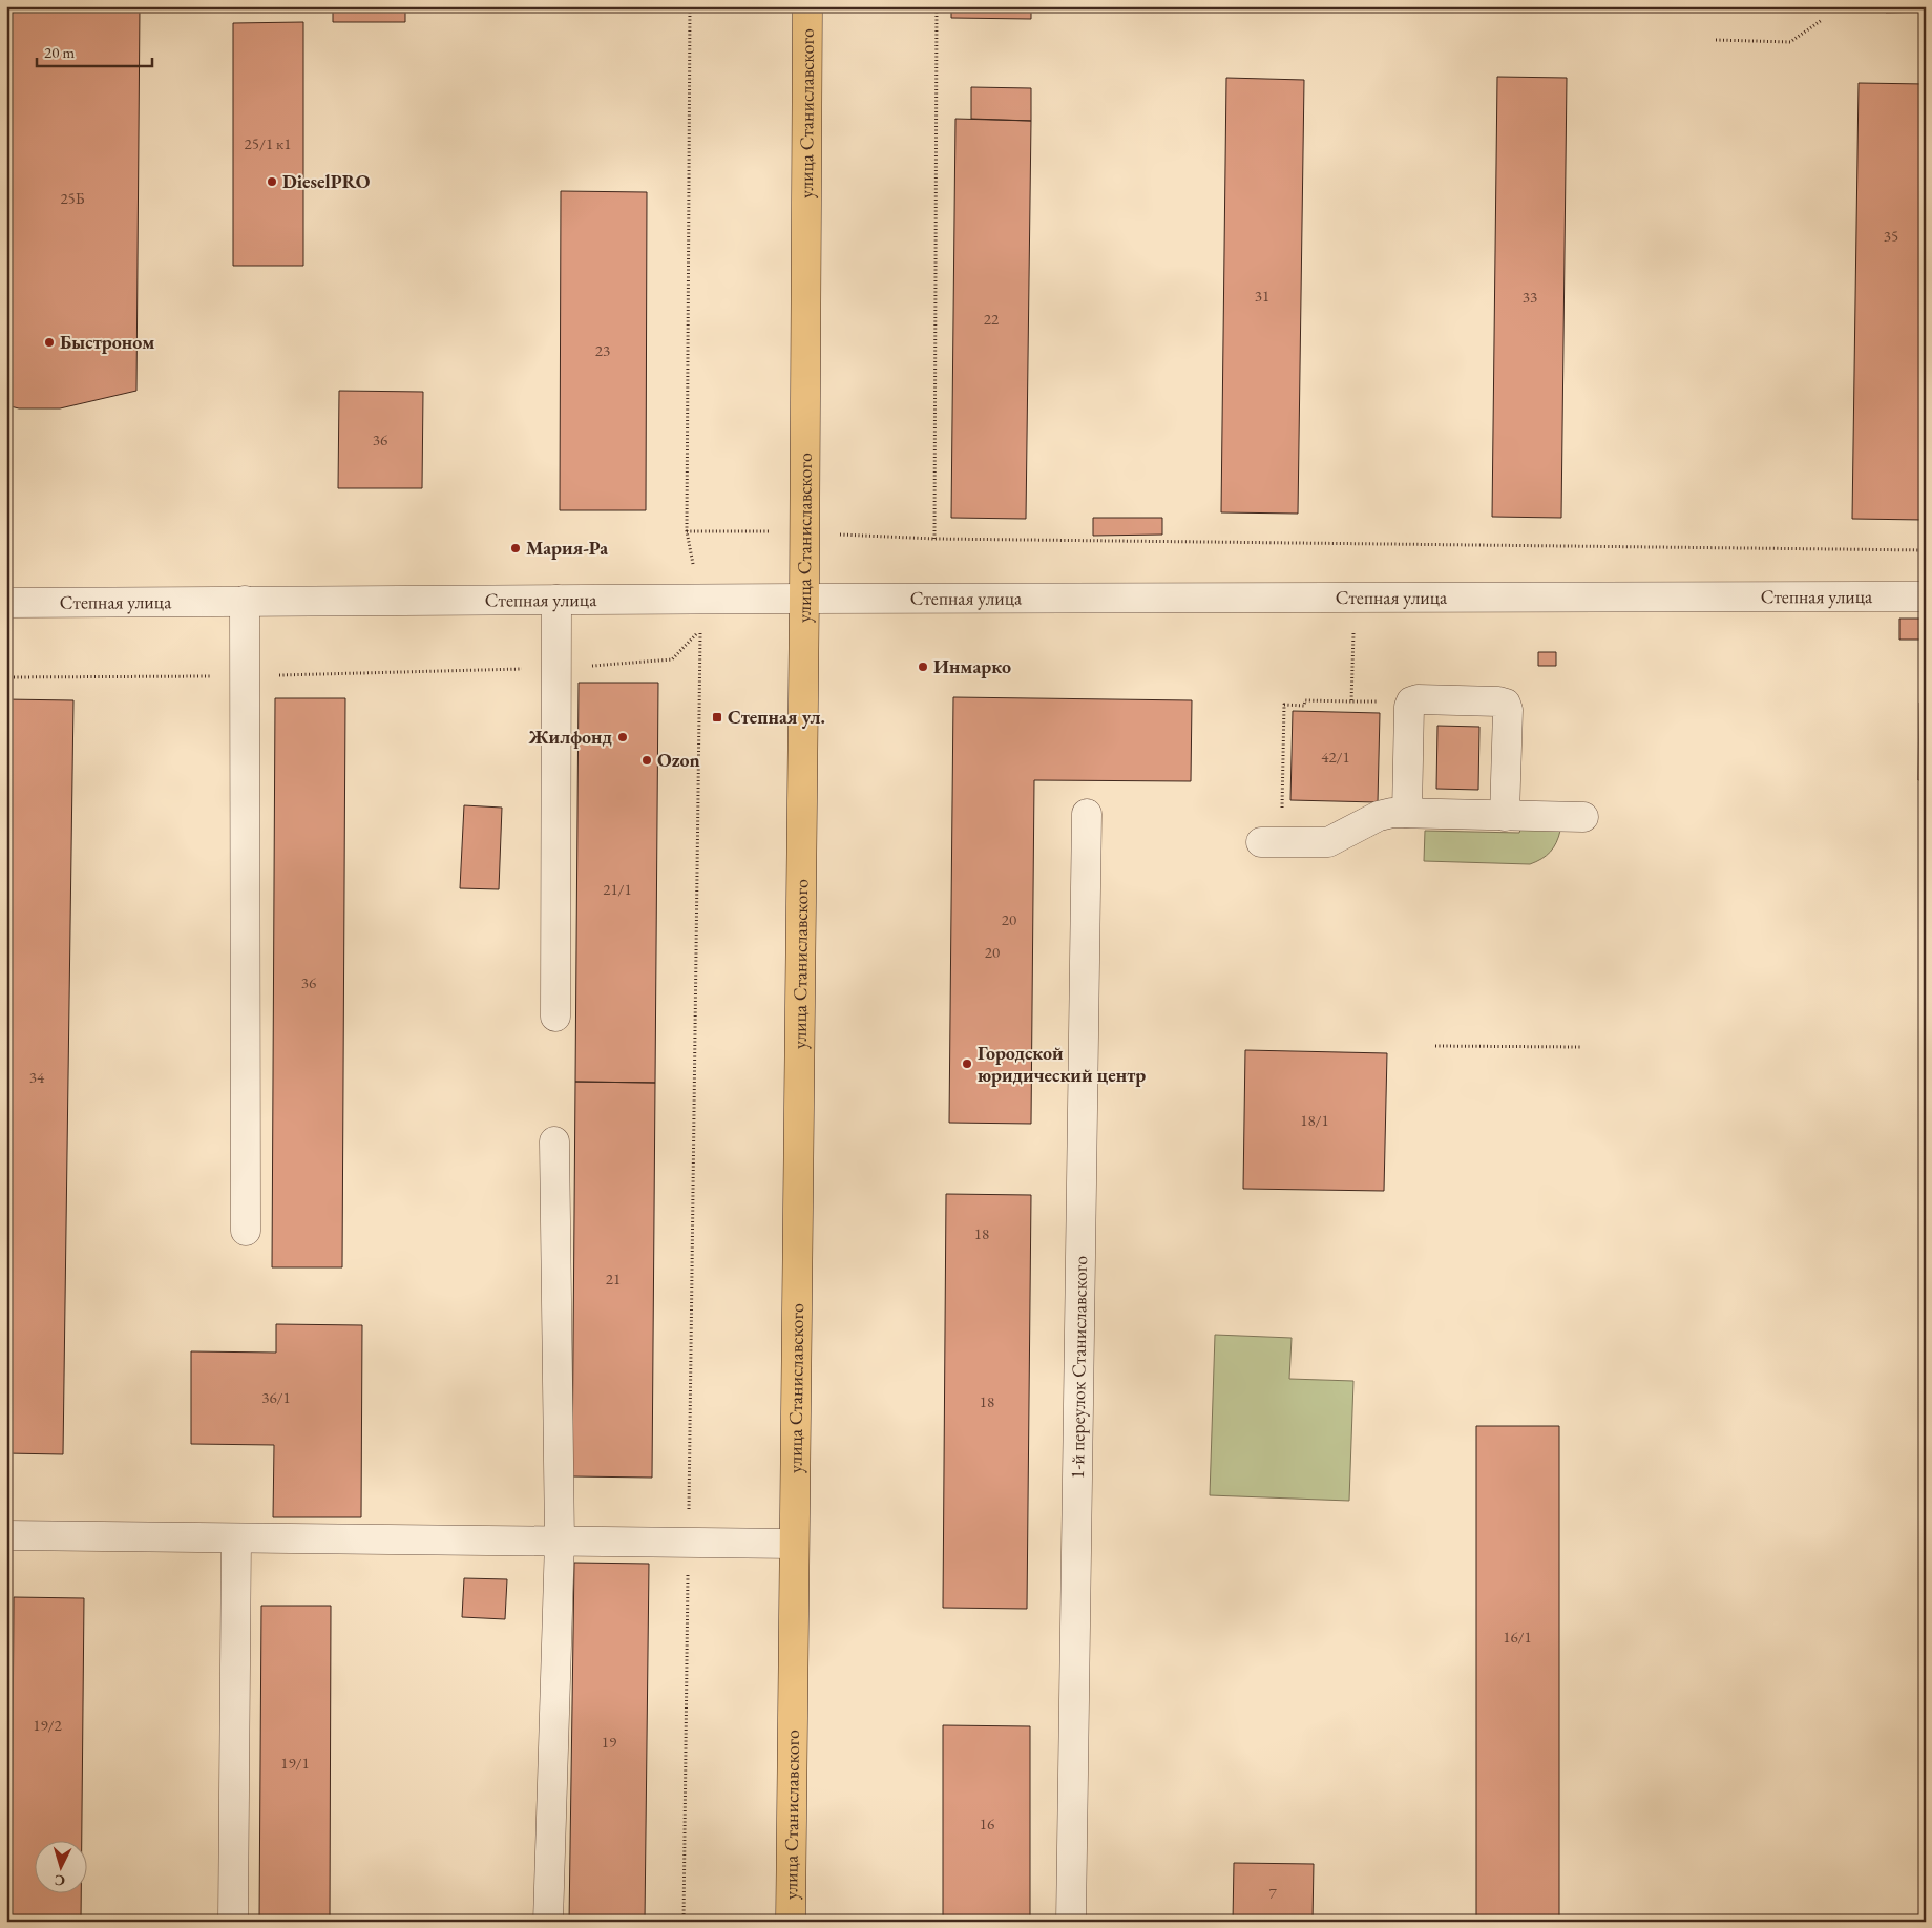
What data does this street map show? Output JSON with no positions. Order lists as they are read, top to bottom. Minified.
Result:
{"streets":{"main road":["улица Станиславского"],"street":["Степная улица","1-й переулок Станиславского"]},"crossings":[["улица Станиславского","Степная улица"]],"places":{"other":["DieselPRO","Быстроном","Мария-Ра","Инмарко","Жилфонд","Ozon","Городской юридический центр"],"transit":["Степная ул."]},"house_numbers":["25/1 к1","25Б","35","31","33","22","23","36","42/1","21/1","20","20","36","34","18/1","18","21","36/1","18","16/1","19/2","19","19/1","16","7"],"scale_bar":"20 m","north":"bottom"}
